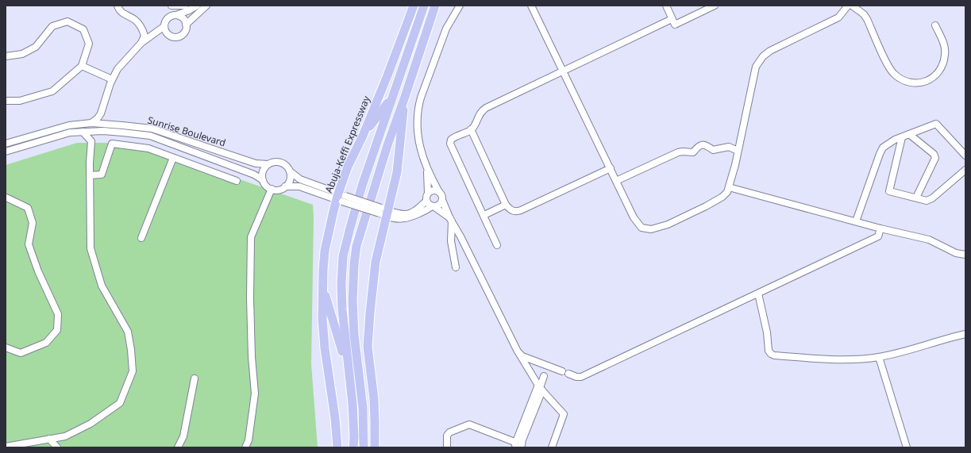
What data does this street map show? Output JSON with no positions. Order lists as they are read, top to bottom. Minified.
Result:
{"streets":{"highway":["Abuja-Keffi Expressway"],"street":["Sunrise Boulevard"]}}
